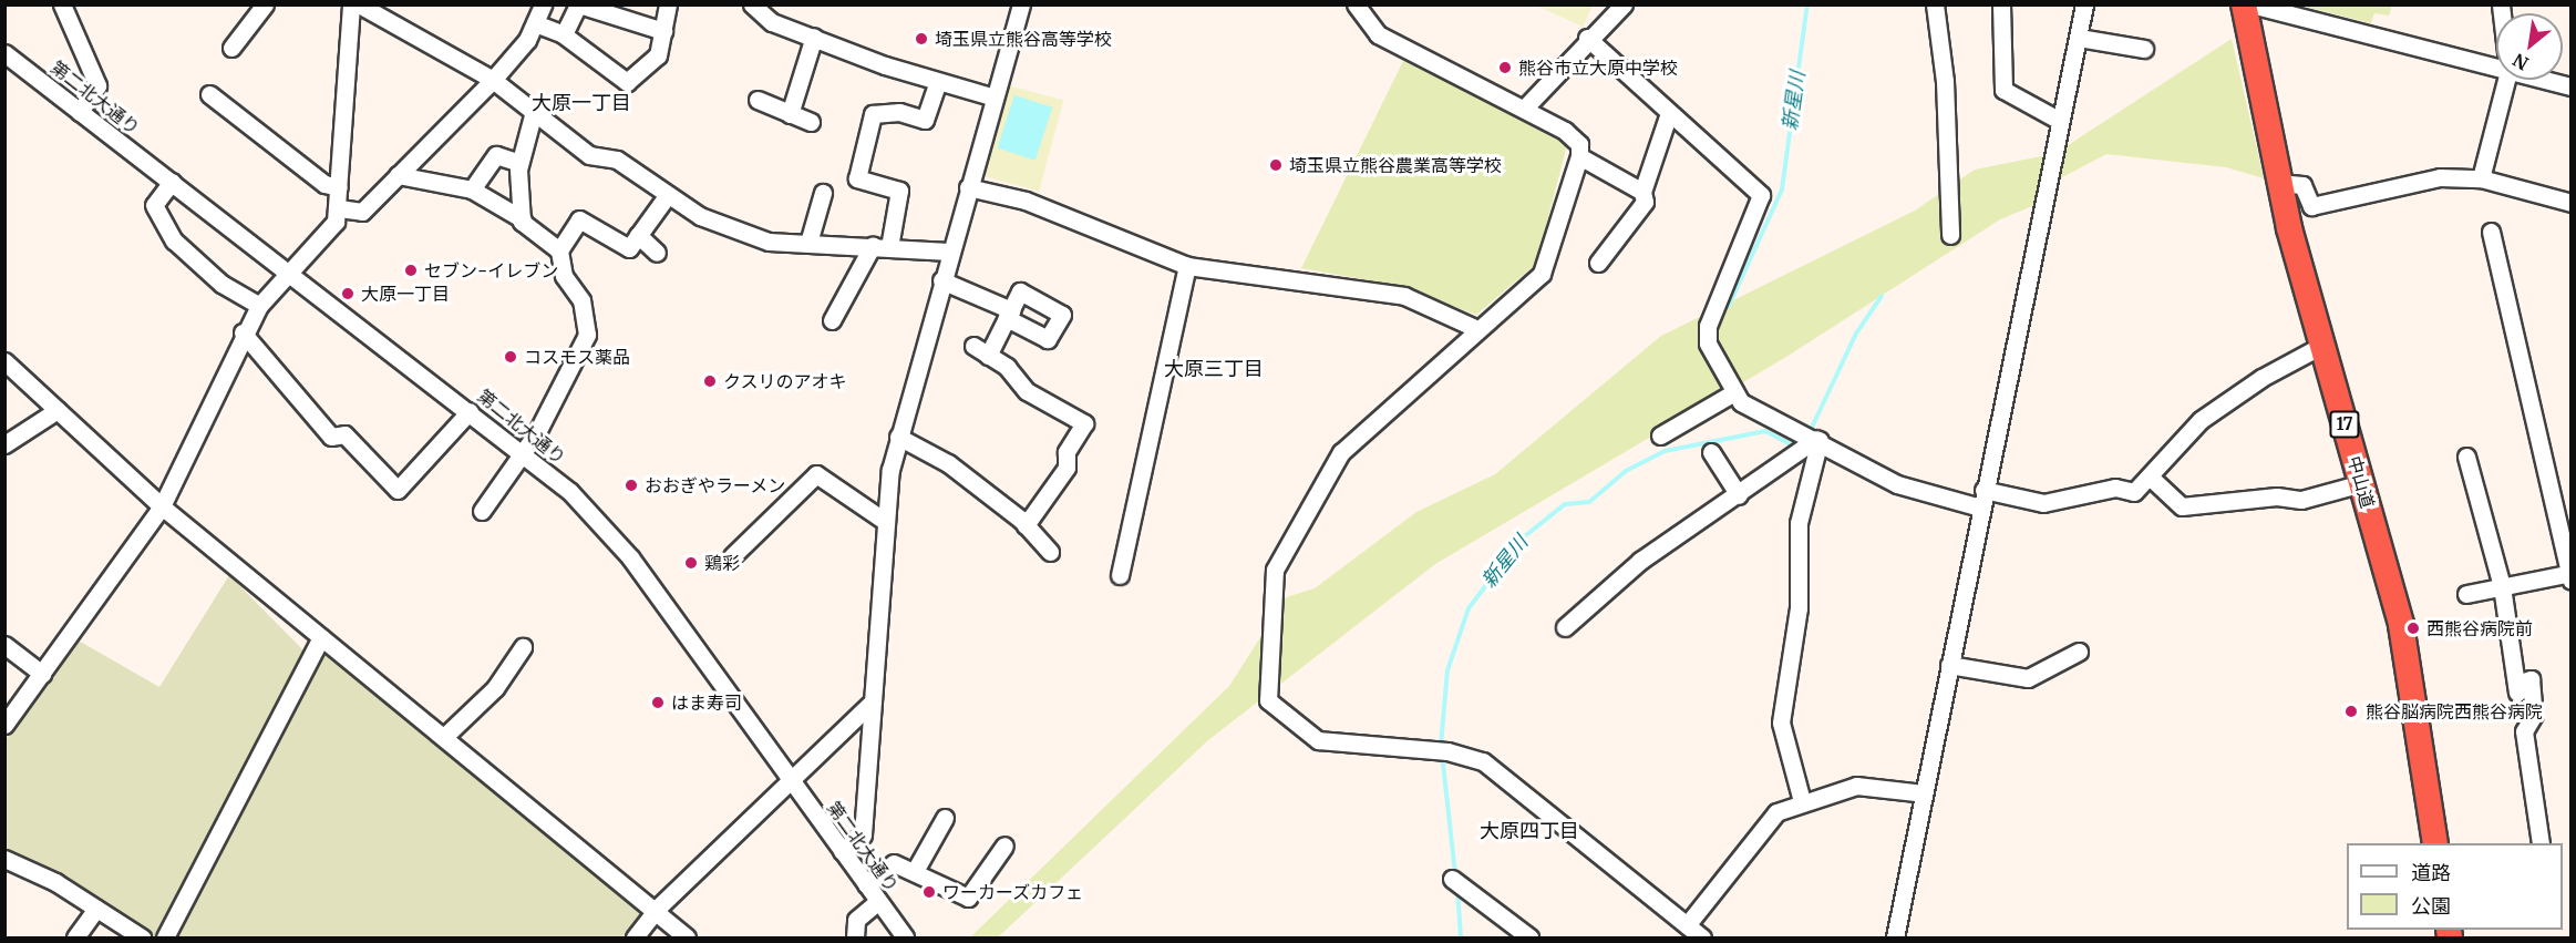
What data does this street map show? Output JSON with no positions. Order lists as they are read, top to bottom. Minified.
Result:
{"streets":{"highway":["17","中山道"],"street":["第二北大通り"]},"districts":["大原一丁目","大原三丁目","大原四丁目"],"water":["新星川"],"places":["埼玉県立熊谷高等学校","熊谷市立大原中学校","埼玉県立熊谷農業高等学校","セブン-イレブン","大原一丁目","コスモス薬品","クスリのアオキ","おおぎやラーメン","鶏彩","西熊谷病院前","はま寿司","熊谷脳病院西熊谷病院","ワーカーズカフェ"],"legend":["道路","公園"],"north":"bottom left"}
